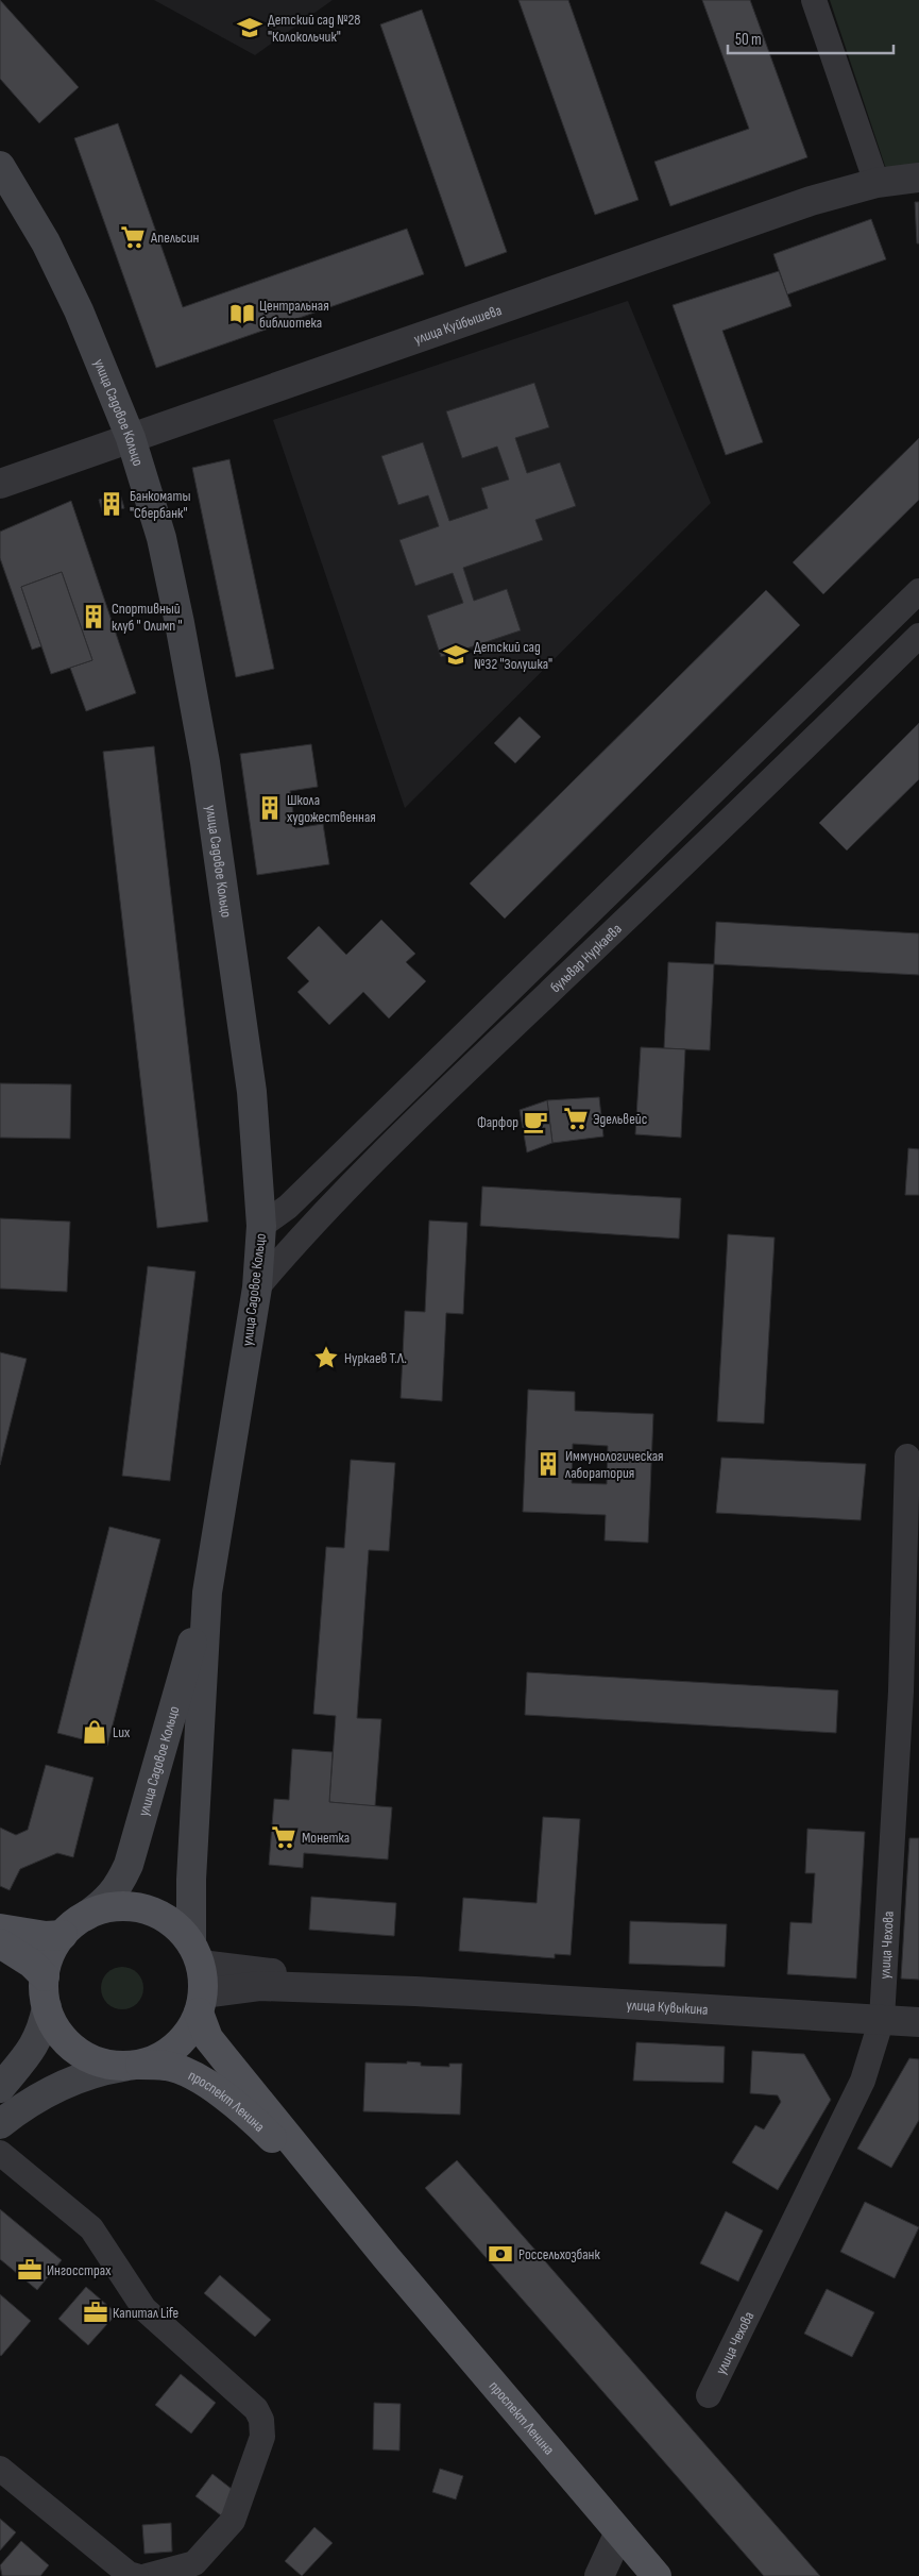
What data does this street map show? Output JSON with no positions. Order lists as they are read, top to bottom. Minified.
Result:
{"streets":{"main road":["улица Садовое Кольцо","проспект Ленина"],"street":["улица Куйбышева","бульвар Нуркаева","улица Чехова","улица Кувыкина"]},"crossings":[["улица Куйбышева","улица Садовое Кольцо"],["улица Садовое Кольцо","бульвар Нуркаева"],["улица Садовое Кольцо","улица Кувыкина"],["улица Садовое Кольцо","проспект Ленина"],["улица Чехова","улица Кувыкина"],["улица Кувыкина","проспект Ленина"]],"places":{"school or university":["Детский сад №28 \"Колокольчик\"","Детский сад №32 \"Золушка\""],"supermarket":["Апельсин","Эдельвейс","Монетка"],"library":["Центральная библиотека"],"building":["Банкоматы \"Сбербанк\"","Спортивный клуб \" Олимп \"","Школа художественная","Иммунологическая лаборатория"],"cafe":["Фарфор"],"place":["Нуркаев Т.Л."],"shop":["Lux"],"bank":["Россельхозбанк"],"office":["Ингосстрах","Капитал Life"]},"scale_bar":"50 m"}
